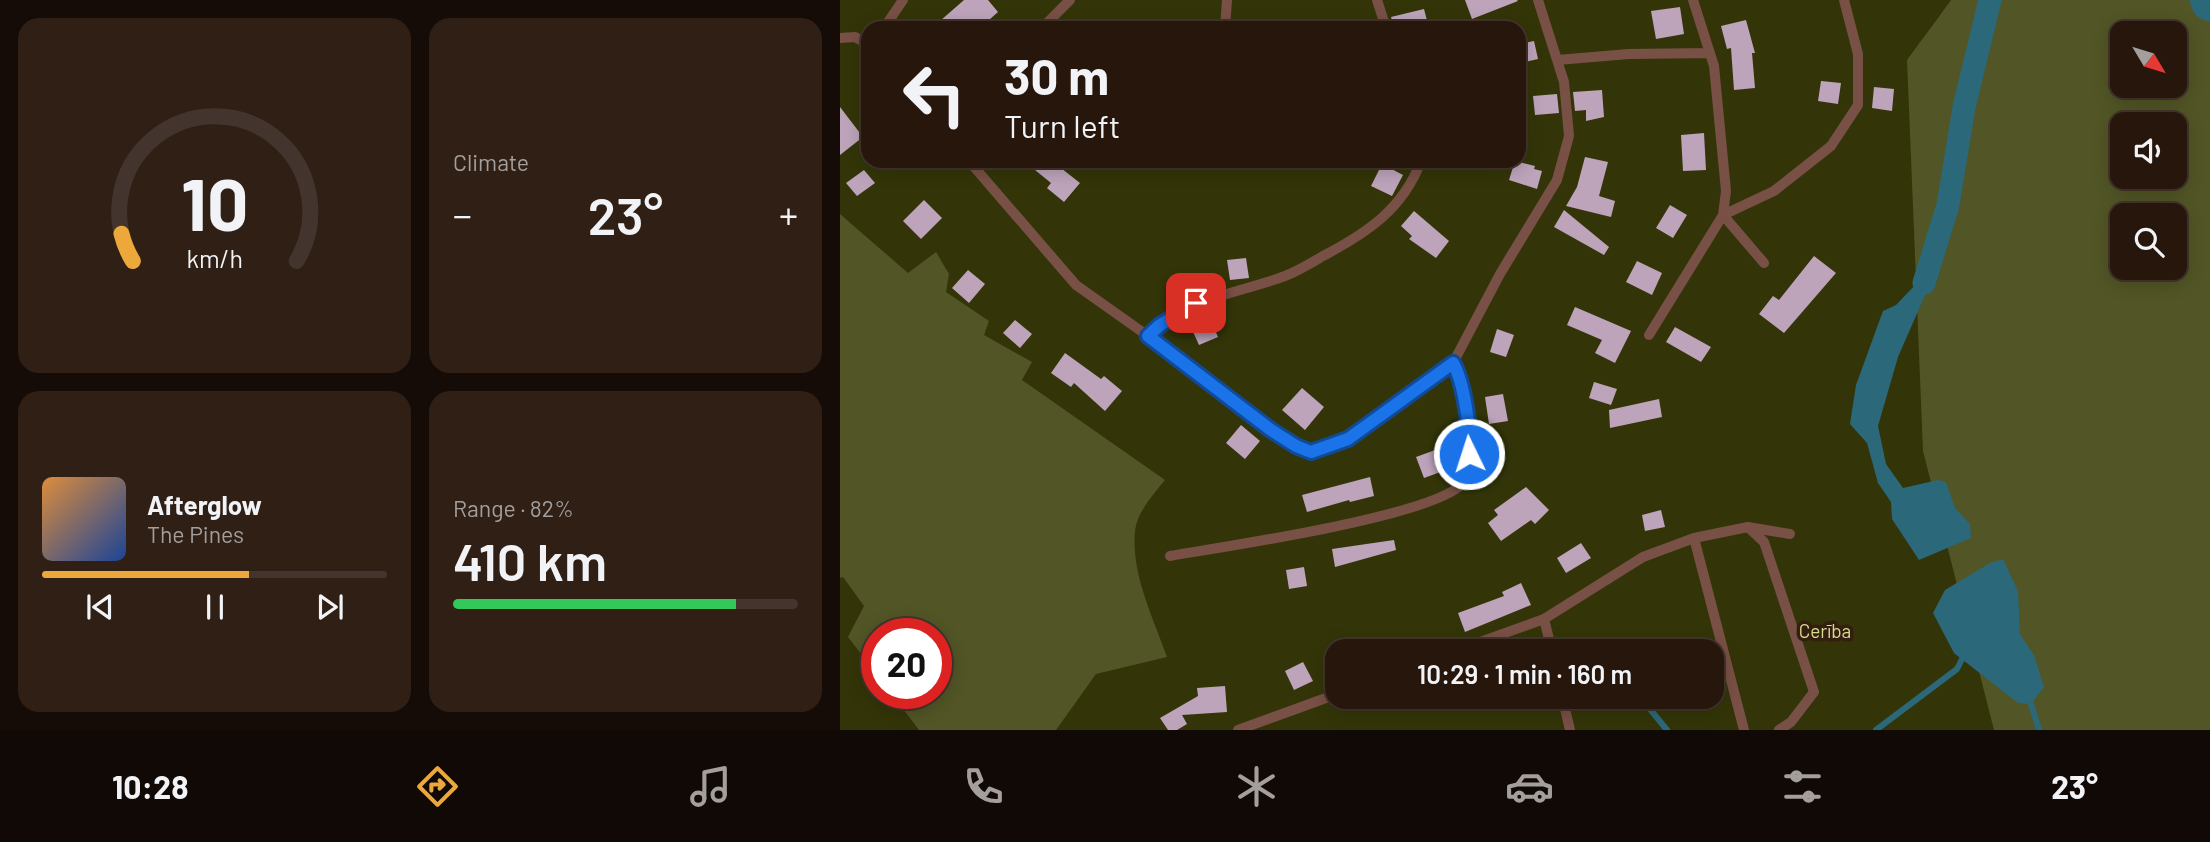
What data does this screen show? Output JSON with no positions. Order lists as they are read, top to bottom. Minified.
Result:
{"parks":["Cerība"],"north":"bottom right","page":{"tile":["Climate",["Range · 82%","410 km"]],"turn":["30 m","Turn left"],"heat":["−","23°","+"],"song":["Afterglow","The Pines"],"limit":"20","trip":"10:29 · 1 min · 160 m","tabs":["10:28","23°"],"gauge":["10","km/h"]}}
